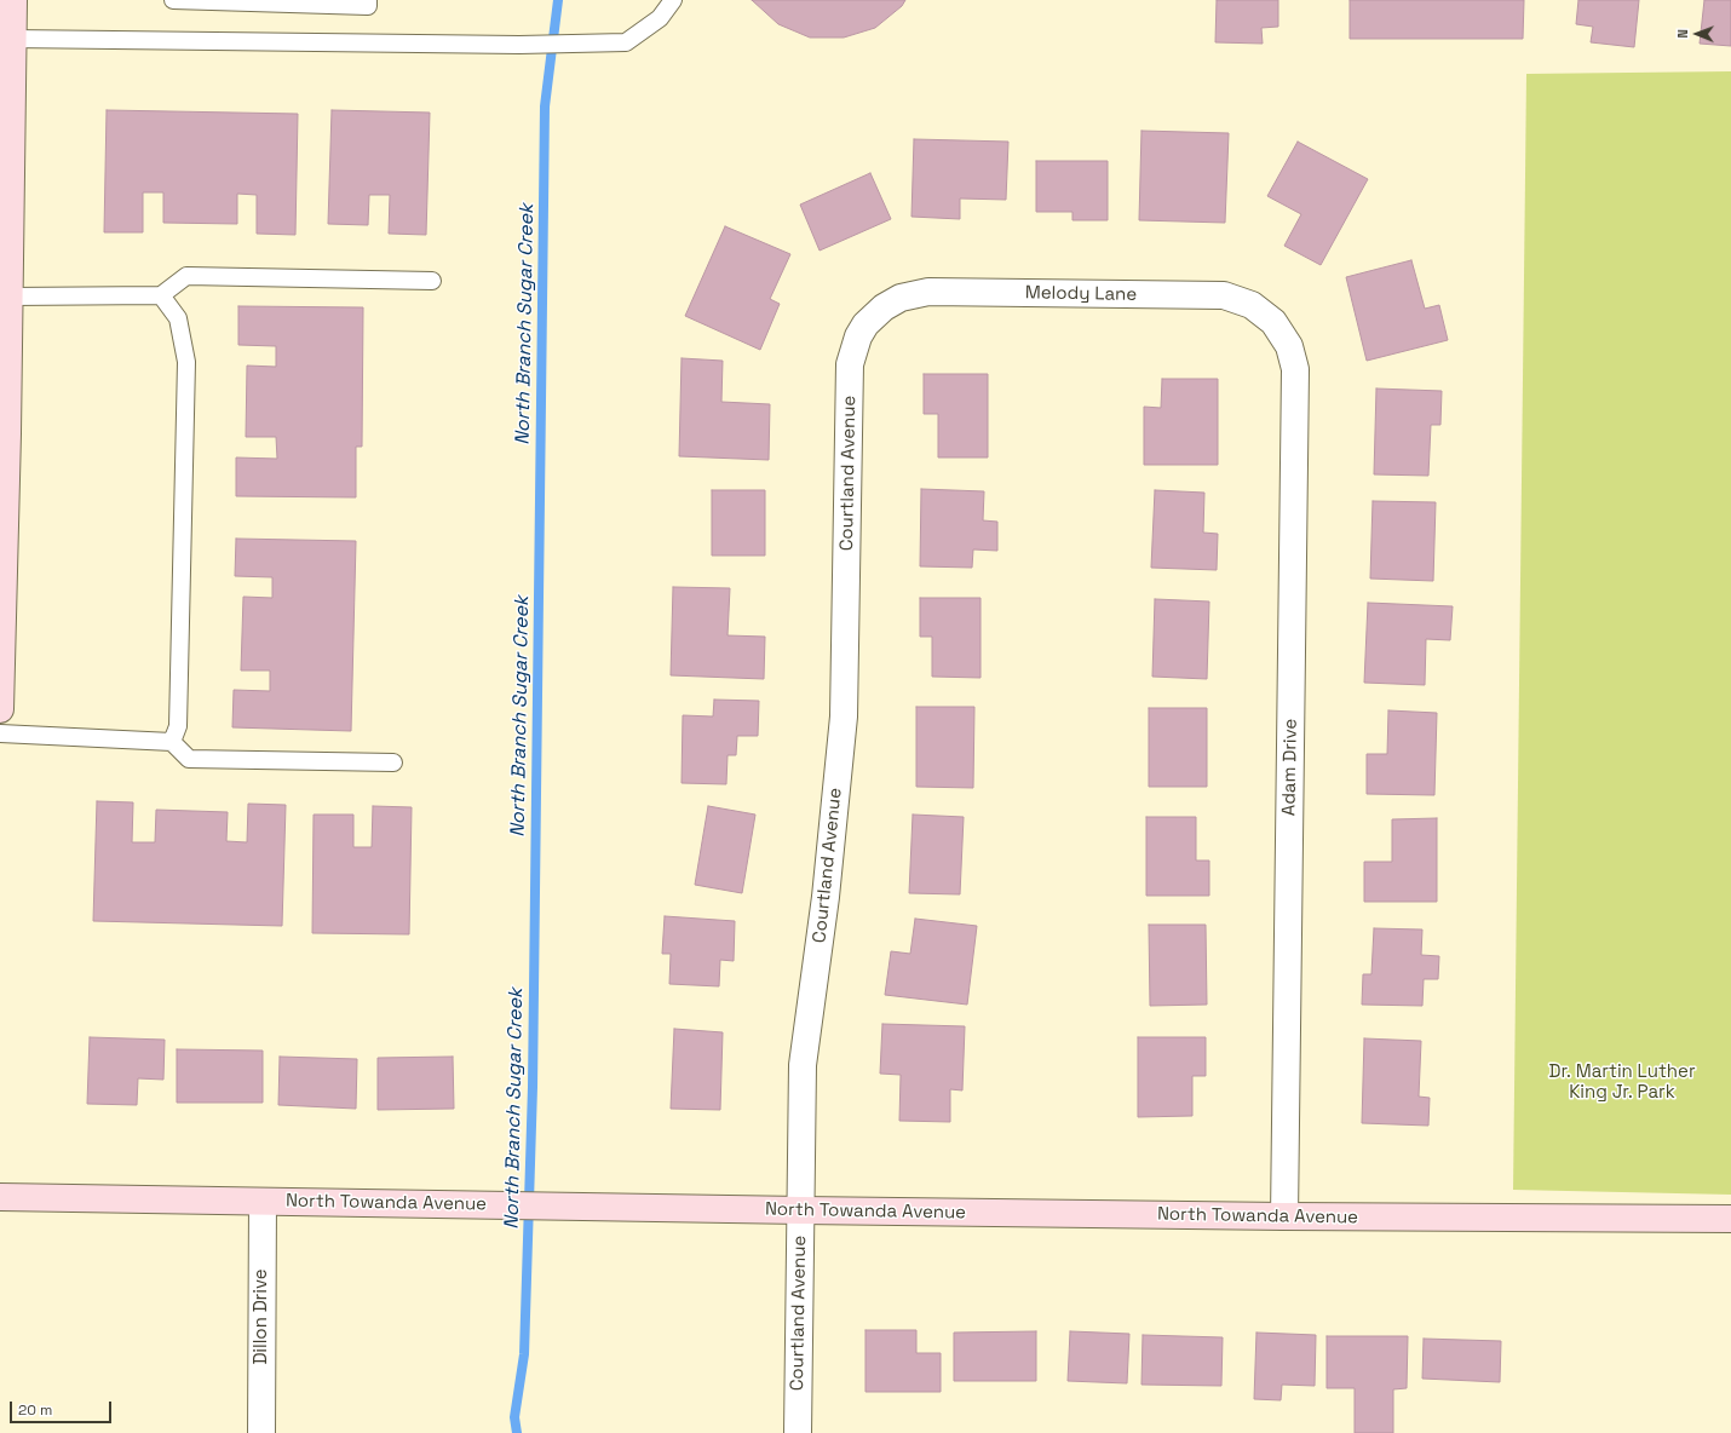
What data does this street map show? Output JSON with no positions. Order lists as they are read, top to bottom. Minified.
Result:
{"streets":{"main road":["North Towanda Avenue"],"street":["Melody Lane","Courtland Avenue","Adam Drive","Dillon Drive"]},"crossings":[["Melody Lane","Courtland Avenue"],["Melody Lane","Adam Drive"],["Courtland Avenue","North Towanda Avenue"],["Adam Drive","North Towanda Avenue"],["North Towanda Avenue","Dillon Drive"]],"water":["North Branch Sugar Creek"],"parks":["Dr. Martin Luther King Jr. Park"],"scale_bar":"20 m","north":"left"}
